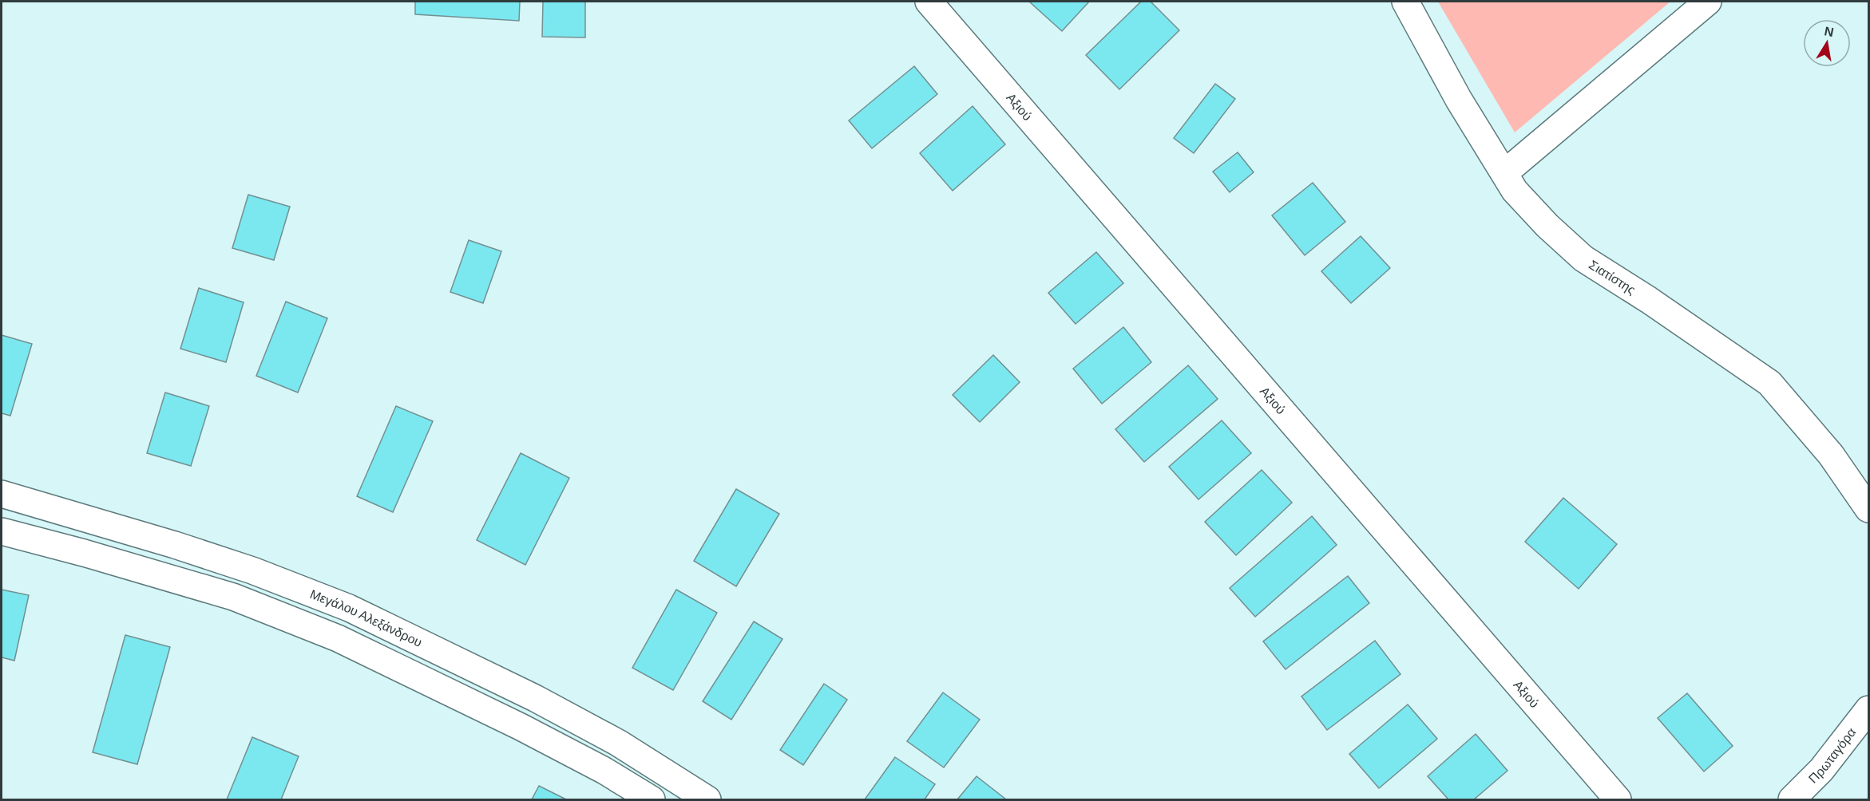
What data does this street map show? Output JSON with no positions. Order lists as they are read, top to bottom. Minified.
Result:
{"streets":{"street":["Αξιού","Σιατίστης","Μεγάλου Αλεξάνδρου","Πρωταγόρα"]},"north":"top"}
